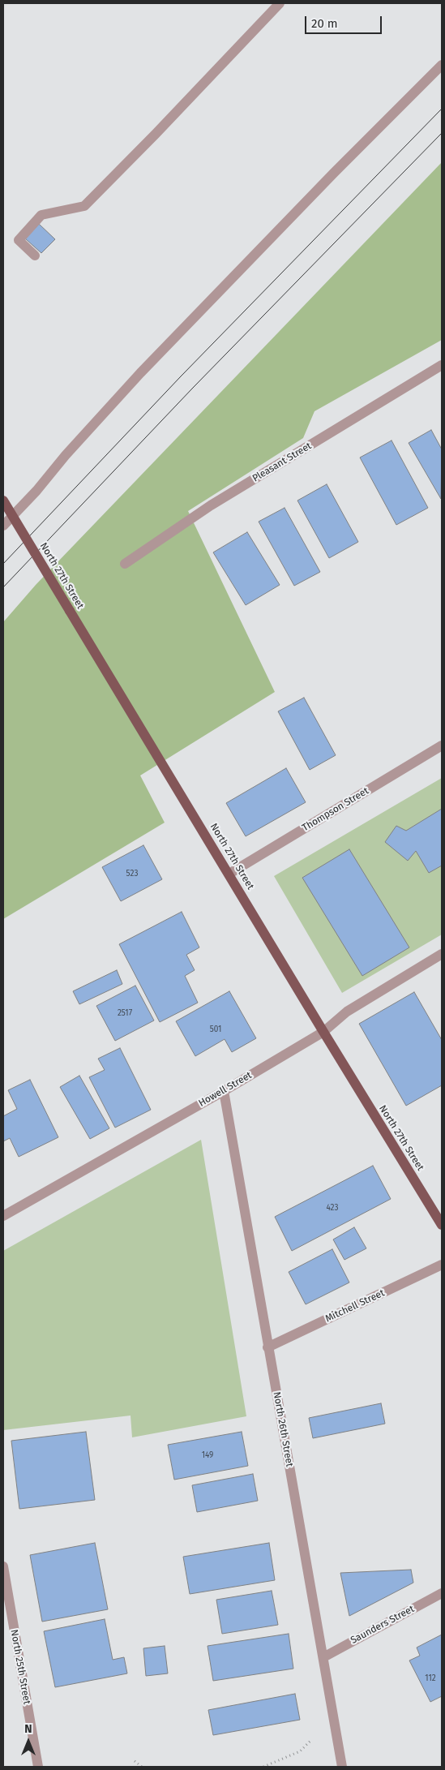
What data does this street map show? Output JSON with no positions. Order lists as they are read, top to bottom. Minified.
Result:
{"streets":{"main road":["North 27th Street"],"street":["Pleasant Street","Thompson Street","Howell Street","Mitchell Street","North 26th Street","Saunders Street","North 25th Street"]},"crossings":[["North 27th Street","Thompson Street"],["North 27th Street","Howell Street"],["Howell Street","North 26th Street"],["Mitchell Street","North 26th Street"],["North 26th Street","Saunders Street"]],"house_numbers":["523","2517","501","423","149","112"],"scale_bar":"20 m","north":"top"}
